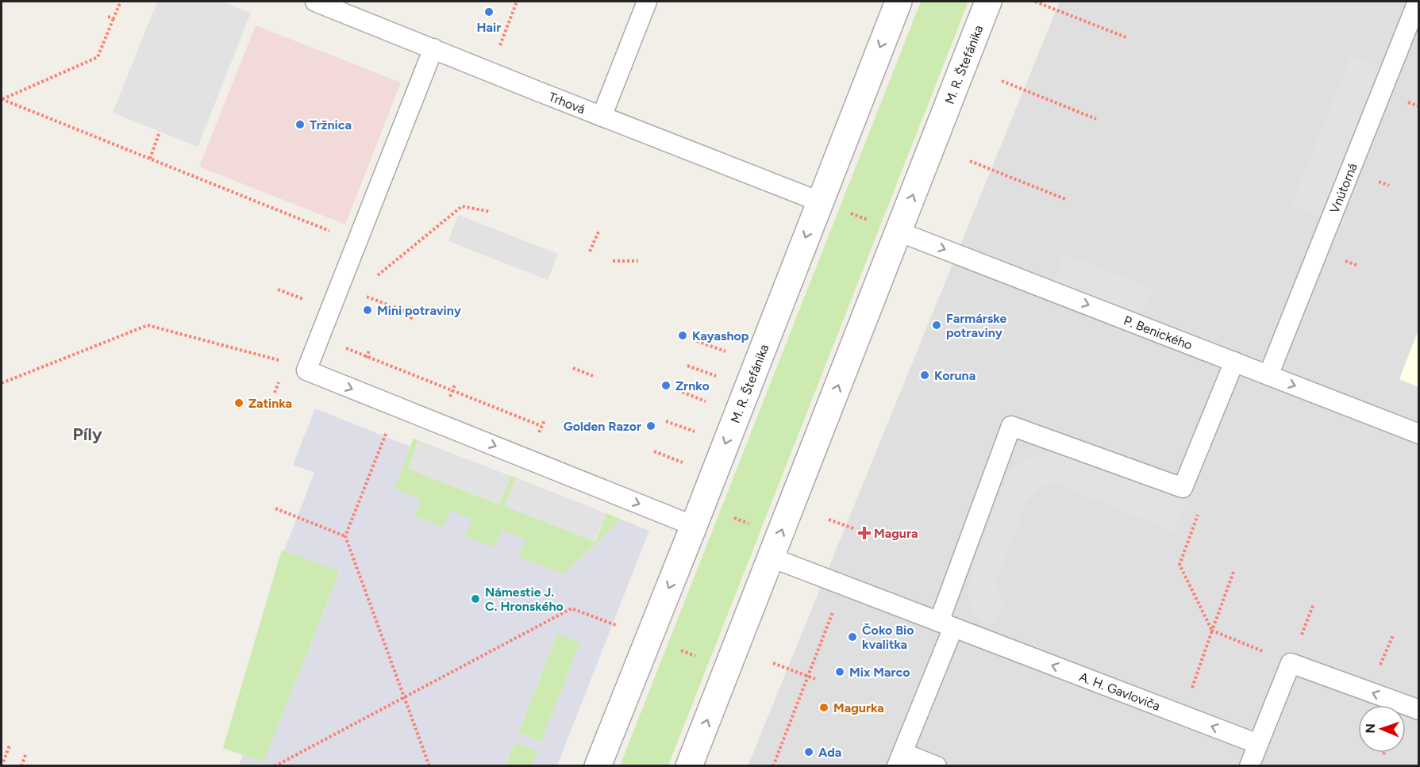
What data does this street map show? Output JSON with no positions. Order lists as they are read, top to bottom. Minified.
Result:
{"streets":{"street":["M. R. Štefánika"],"lane":["Trhová","Vnútorná","P. Benického","A. H. Gavloviča"]},"crossings":[["M. R. Štefánika","Trhová"],["M. R. Štefánika","P. Benického"],["M. R. Štefánika","A. H. Gavloviča"],["Vnútorná","P. Benického"]],"one_way":["P. Benického","A. H. Gavloviča"],"districts":["Píly"],"places":{"other":["Hair","Tržnica","Mini potraviny","Farmárske potraviny","Kayashop","Koruna","Zrnko","Zatinka","Golden Razor","Námestie J. C. Hronského","Čoko Bio kvalitka","Mix Marco","Magurka","Ada"],"health":["Magura"]},"north":"left"}
